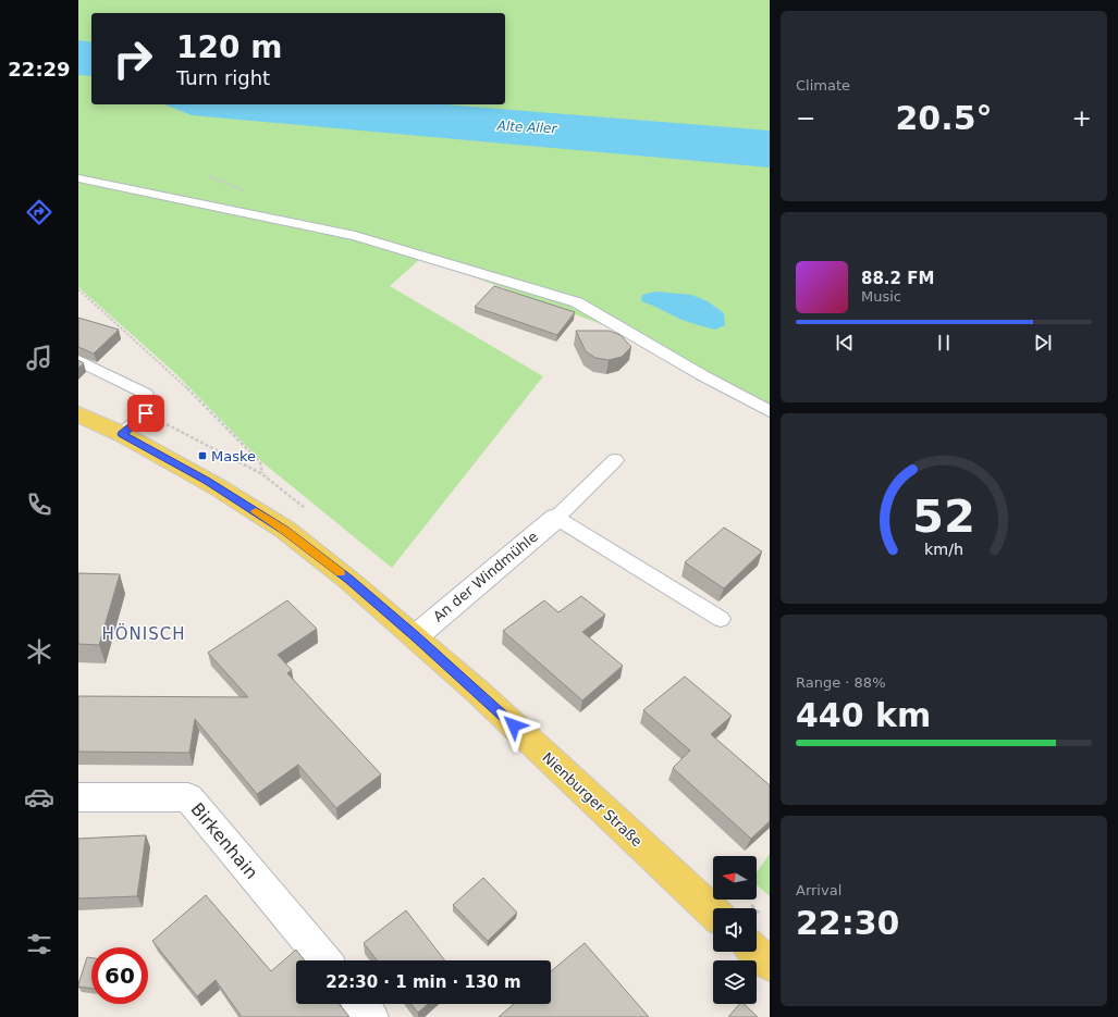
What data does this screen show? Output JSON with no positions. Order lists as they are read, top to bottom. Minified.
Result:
{"streets":{"main road":["Nienburger Straße"],"street":["An der Windmühle","Birkenhain"]},"crossings":[["An der Windmühle","Nienburger Straße"]],"districts":["HÖNISCH"],"water":["Alte Aller"],"places":{"transit":["Maske"]},"north":"left","page":{"tabs":"22:29","tile":["Climate",["Range · 88%","440 km"],["Arrival","22:30"]],"turn":["120 m","Turn right"],"heat":["−","20.5°","+"],"song":["88.2 FM","Music"],"limit":"60","trip":"22:30 · 1 min · 130 m","gauge":["52","km/h"]}}
